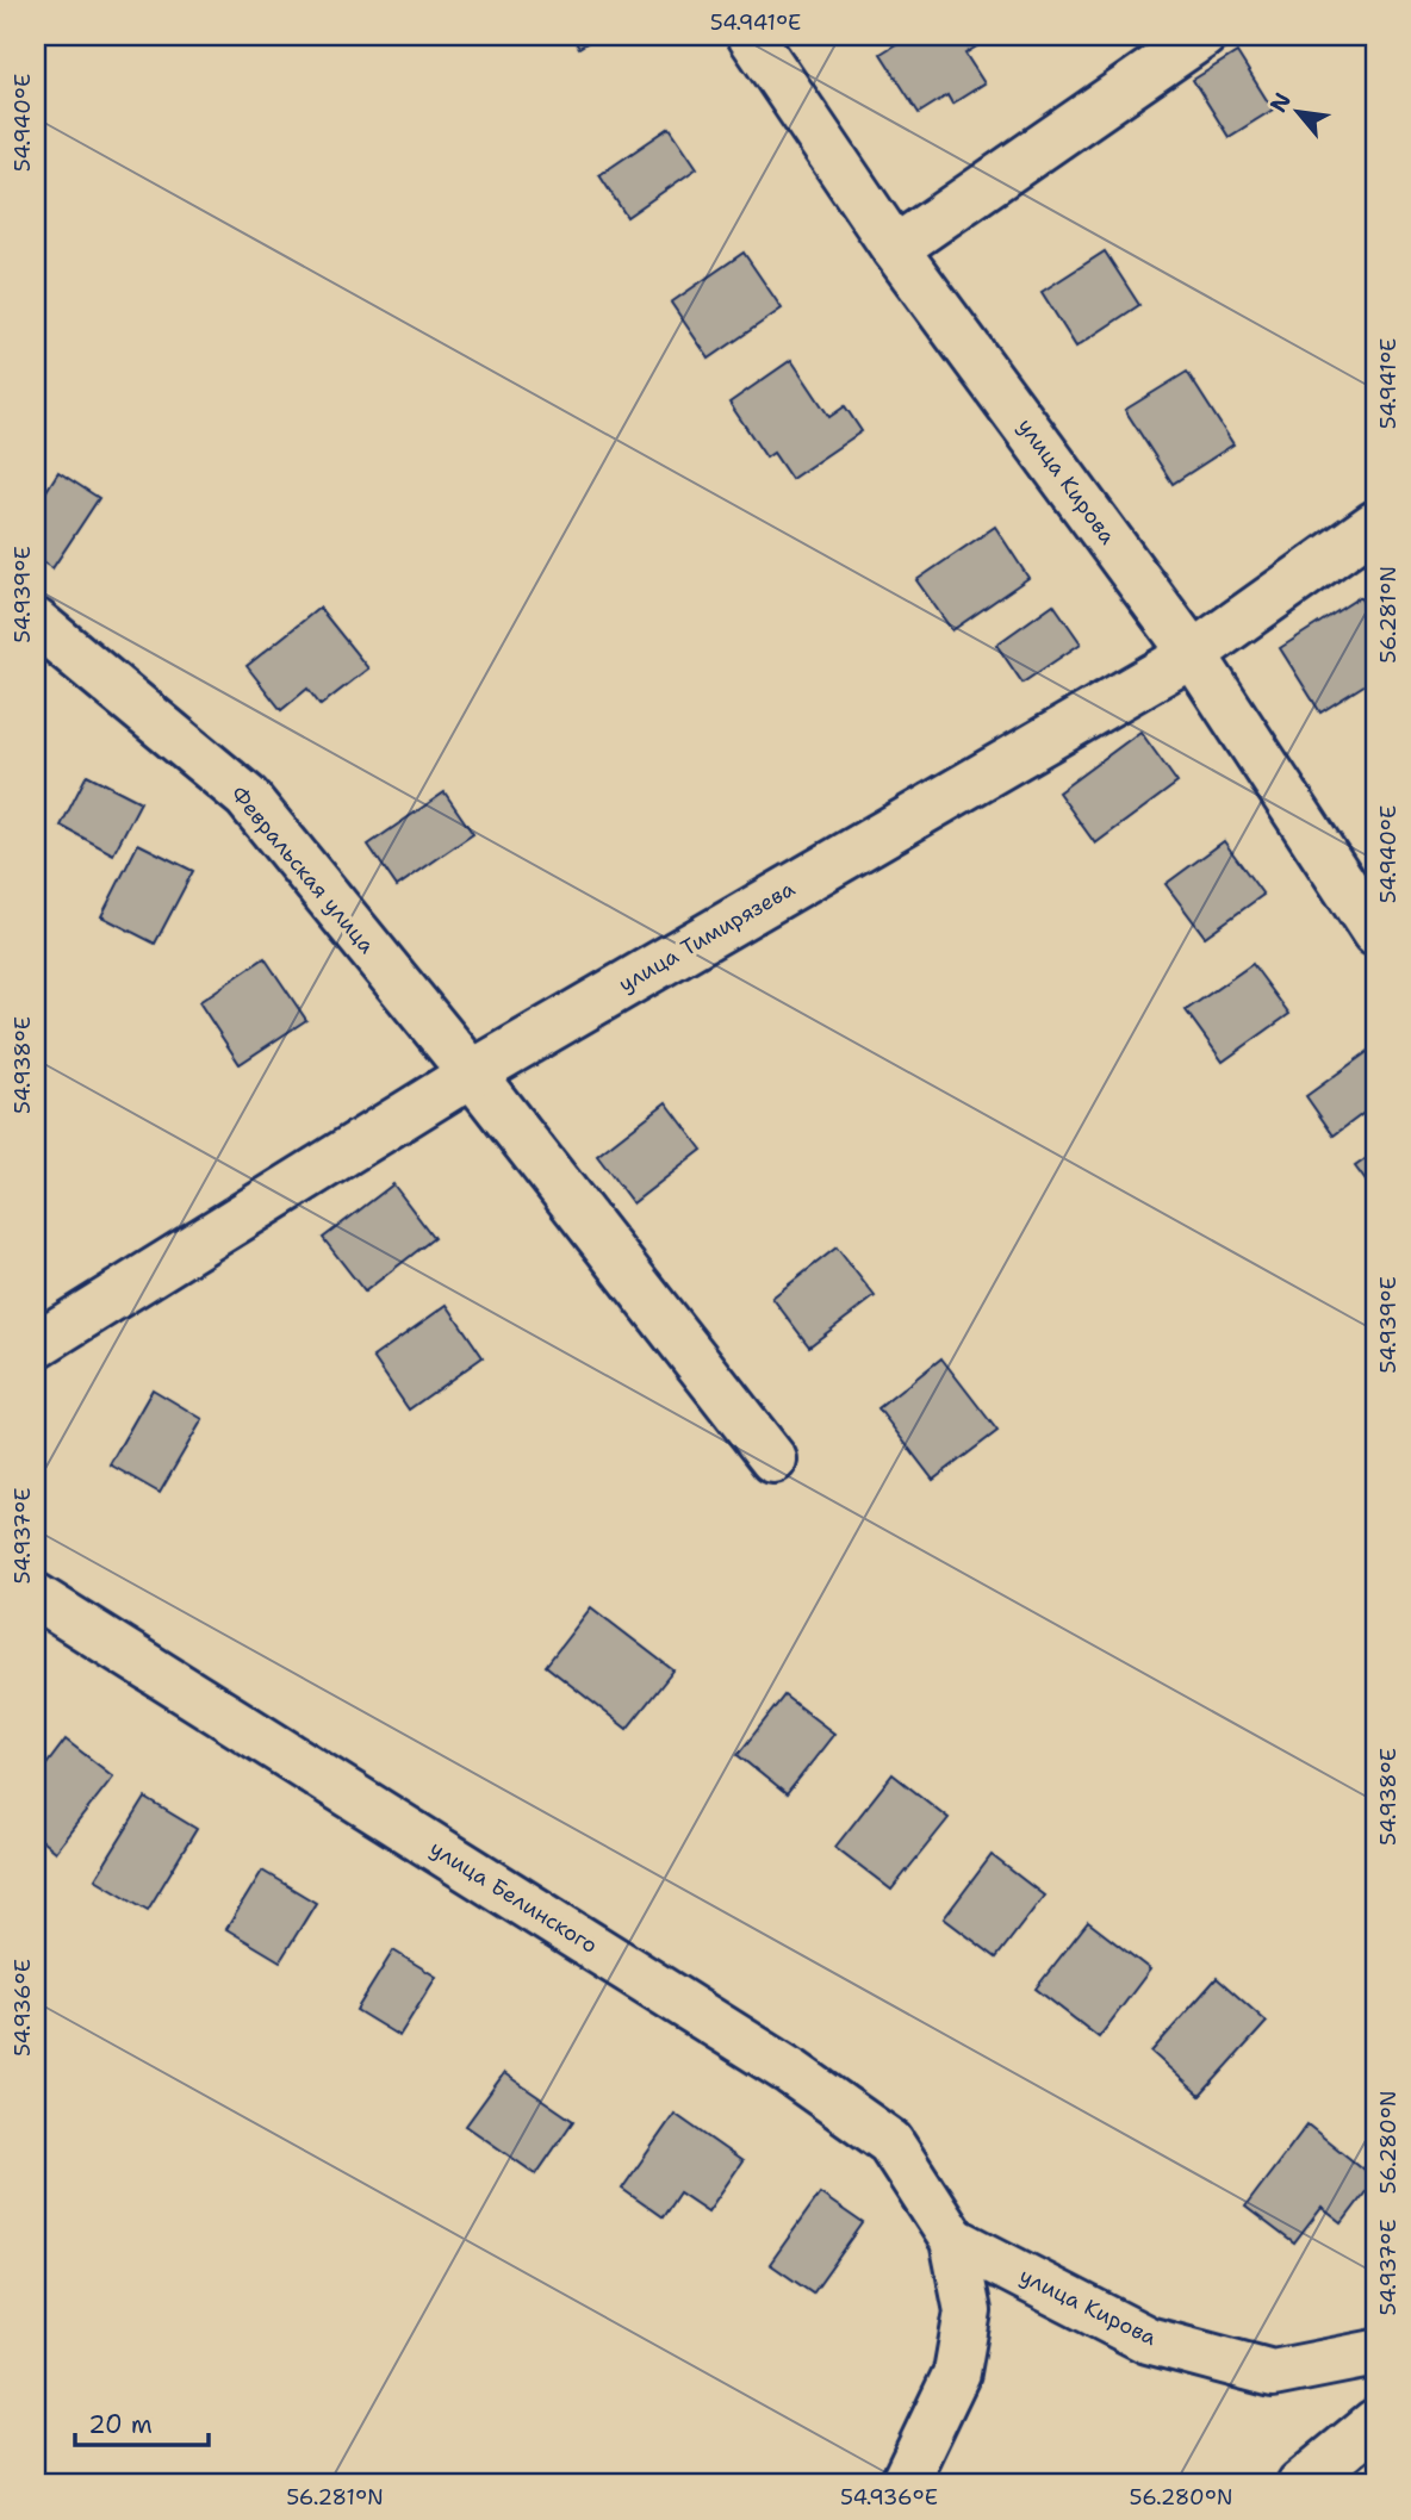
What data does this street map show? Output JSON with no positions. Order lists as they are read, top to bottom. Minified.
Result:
{"streets":{"street":["улица Кирова","Февральская улица","улица Тимирязева","улица Белинского"]},"crossings":[["улица Кирова","улица Тимирязева"],["улица Кирова","улица Белинского"],["Февральская улица","улица Тимирязева"]],"scale_bar":"20 m","north":"top left","coordinates":["54.941°E","54.940°E","54.939°E","56.281°N","54.938°E","54.937°E","54.936°E","56.280°N"]}
